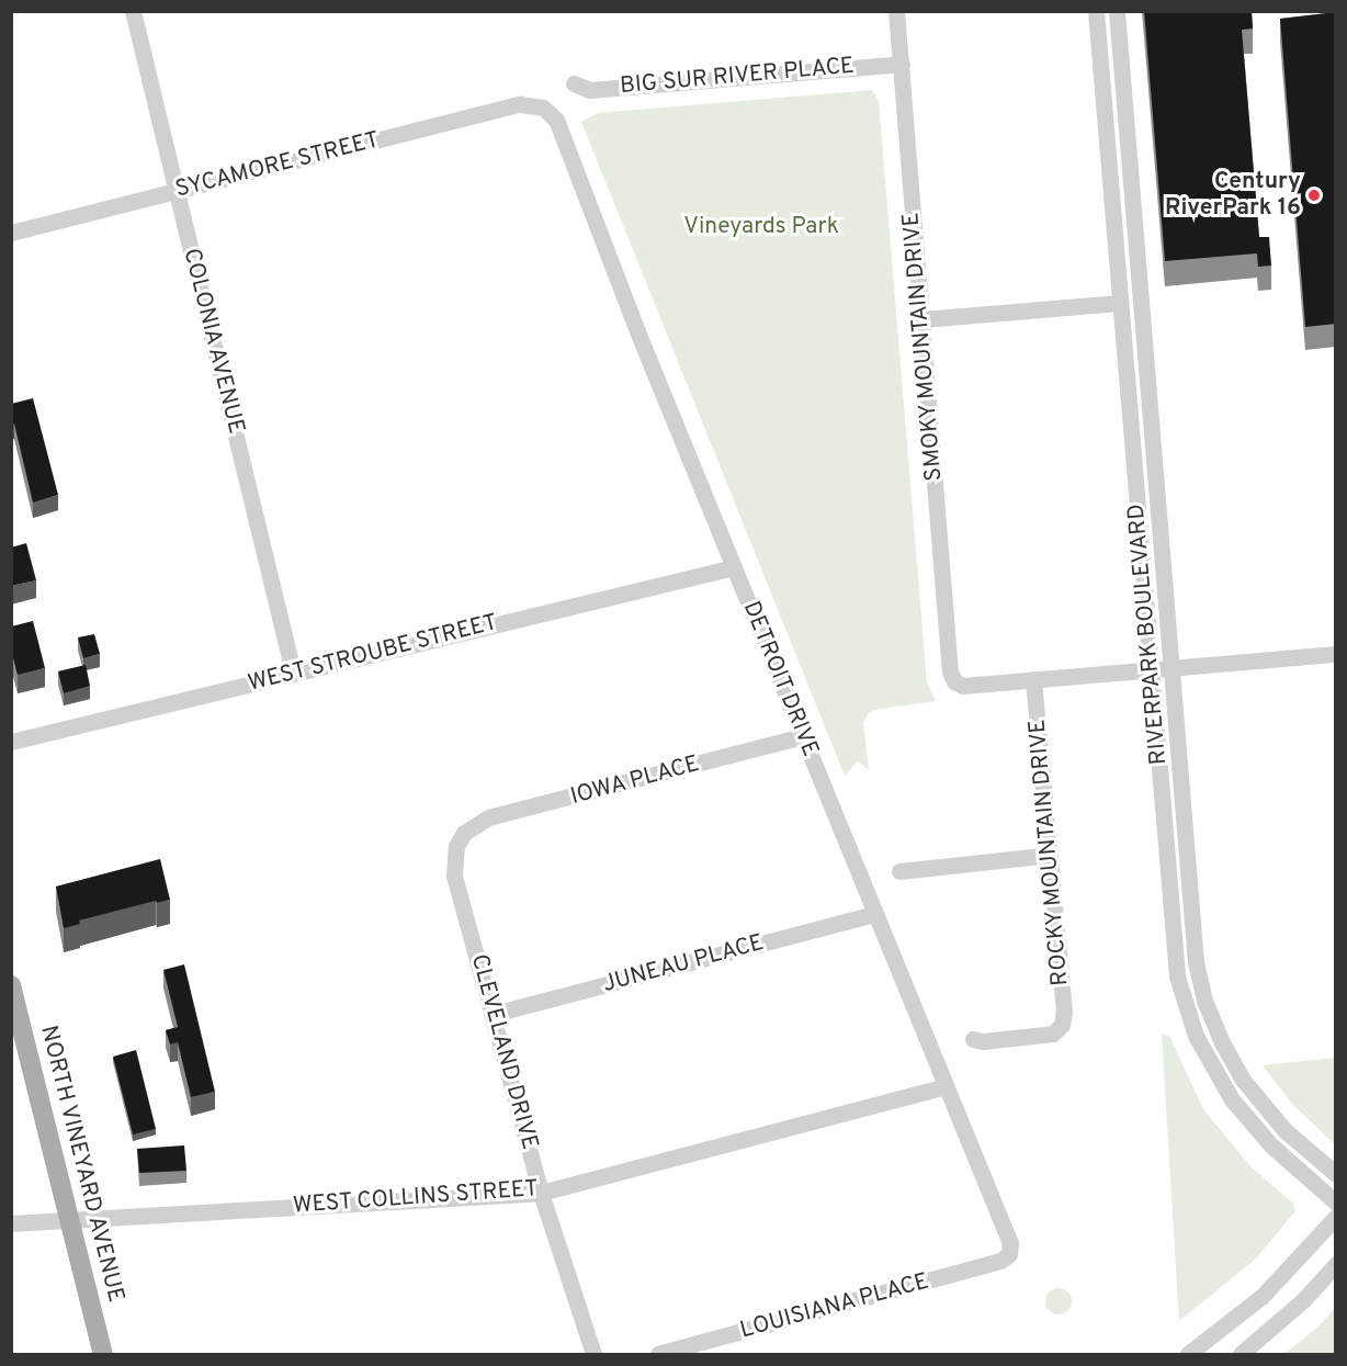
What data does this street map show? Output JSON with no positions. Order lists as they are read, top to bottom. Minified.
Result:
{"streets":{"main road":["NORTH VINEYARD AVENUE"],"street":["BIG SUR RIVER PLACE","SYCAMORE STREET","COLONIA AVENUE","SMOKY MOUNTAIN DRIVE","RIVERPARK BOULEVARD","WEST STROUBE STREET","DETROIT DRIVE","IOWA PLACE","ROCKY MOUNTAIN DRIVE","JUNEAU PLACE","CLEVELAND DRIVE","WEST COLLINS STREET","LOUISIANA PLACE"]},"crossings":[["BIG SUR RIVER PLACE","SMOKY MOUNTAIN DRIVE"],["SYCAMORE STREET","COLONIA AVENUE"],["SYCAMORE STREET","DETROIT DRIVE"],["COLONIA AVENUE","WEST STROUBE STREET"],["SMOKY MOUNTAIN DRIVE","ROCKY MOUNTAIN DRIVE"],["WEST STROUBE STREET","DETROIT DRIVE"],["DETROIT DRIVE","IOWA PLACE"],["DETROIT DRIVE","JUNEAU PLACE"],["DETROIT DRIVE","WEST COLLINS STREET"],["DETROIT DRIVE","LOUISIANA PLACE"],["IOWA PLACE","CLEVELAND DRIVE"],["JUNEAU PLACE","CLEVELAND DRIVE"],["CLEVELAND DRIVE","WEST COLLINS STREET"],["NORTH VINEYARD AVENUE","WEST COLLINS STREET"]],"parks":["Vineyards Park"],"places":["Century RiverPark 16"]}
